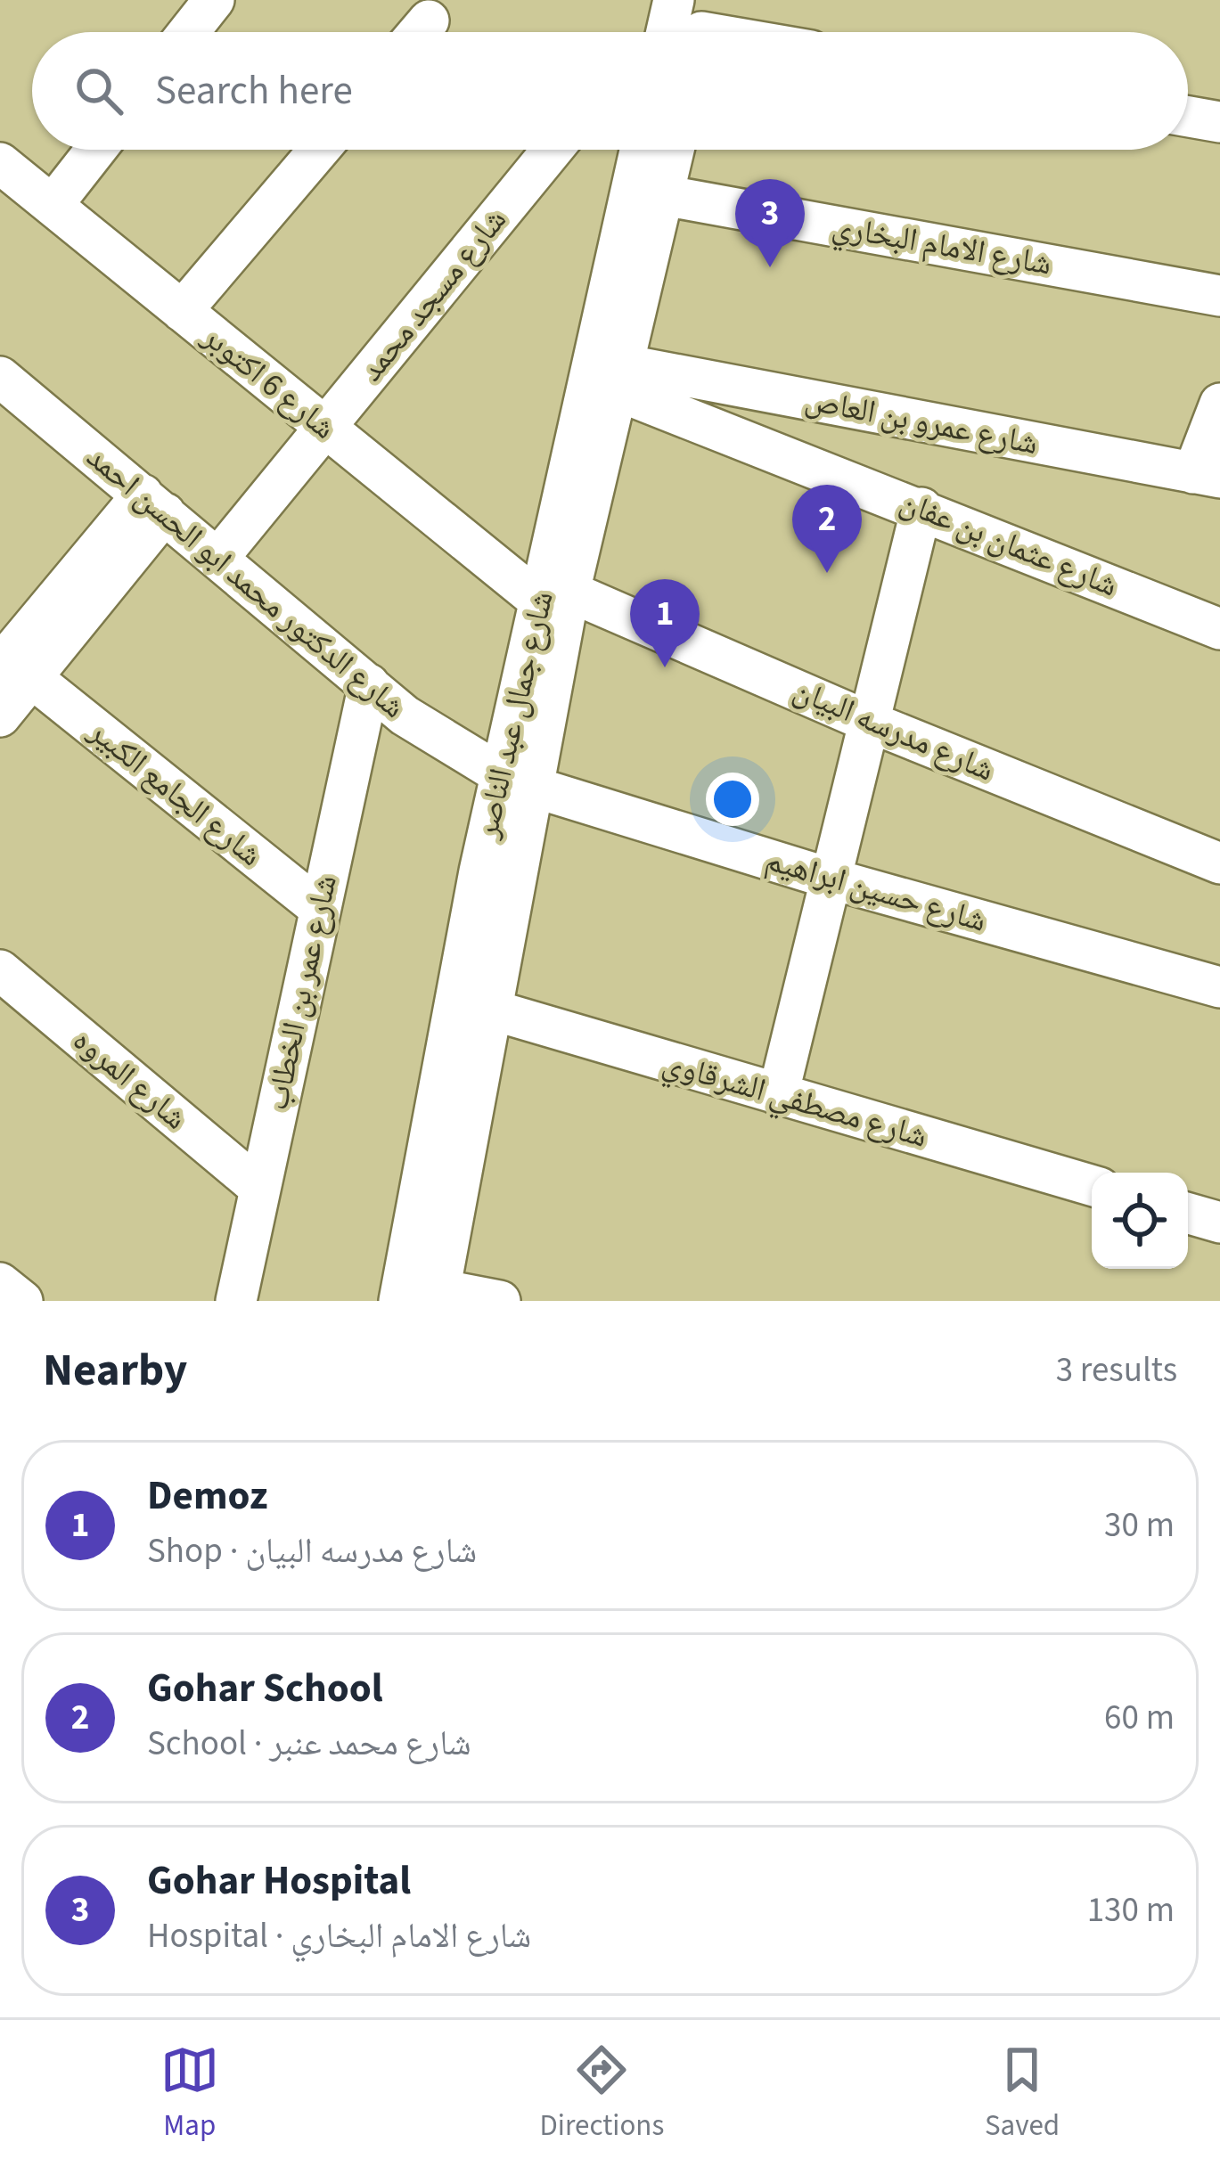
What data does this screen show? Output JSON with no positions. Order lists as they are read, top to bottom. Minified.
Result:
{"streets":{"street":["شارع الامام البخاري","شارع مسجد محمد","شارع 6 اكتوبر","شارع عمرو بن العاص","شارع عثمان بن عفان","شارع الدكتور محمد ابو الحسن احمد","شارع جمال عبد الناصر","شارع مدرسه البيان","شارع الجامع الكبير","شارع حسين ابراهيم","شارع عمر بن الخطاب","شارع المروه","شارع مصطفي الشرقاوي"]},"crossings":[["شارع الامام البخاري","شارع جمال عبد الناصر"],["شارع مسجد محمد","شارع 6 اكتوبر"],["شارع مسجد محمد","شارع الدكتور محمد ابو الحسن احمد"],["شارع 6 اكتوبر","شارع جمال عبد الناصر"],["شارع 6 اكتوبر","شارع مدرسه البيان"],["شارع عمرو بن العاص","شارع عثمان بن عفان"],["شارع عمرو بن العاص","شارع جمال عبد الناصر"],["شارع عثمان بن عفان","شارع جمال عبد الناصر"],["شارع الدكتور محمد ابو الحسن احمد","شارع جمال عبد الناصر"],["شارع الدكتور محمد ابو الحسن احمد","شارع حسين ابراهيم"],["شارع الدكتور محمد ابو الحسن احمد","شارع عمر بن الخطاب"],["شارع جمال عبد الناصر","شارع مدرسه البيان"],["شارع جمال عبد الناصر","شارع حسين ابراهيم"],["شارع جمال عبد الناصر","شارع مصطفي الشرقاوي"],["شارع الجامع الكبير","شارع عمر بن الخطاب"],["شارع عمر بن الخطاب","شارع المروه"]],"page":{"search":"Search here","pins":["3","2","1"],"heading":["Nearby","3 results"],"list":[{"mark":"1","name":"Demoz","note":"Shop · شارع مدرسه البيان","value":"30 m"},{"mark":"2","name":"Gohar School","note":"School · شارع محمد عنبر","value":"60 m"},{"mark":"3","name":"Gohar Hospital","note":"Hospital · شارع الامام البخاري","value":"130 m"}],"nav":["Map","Directions","Saved"]}}
